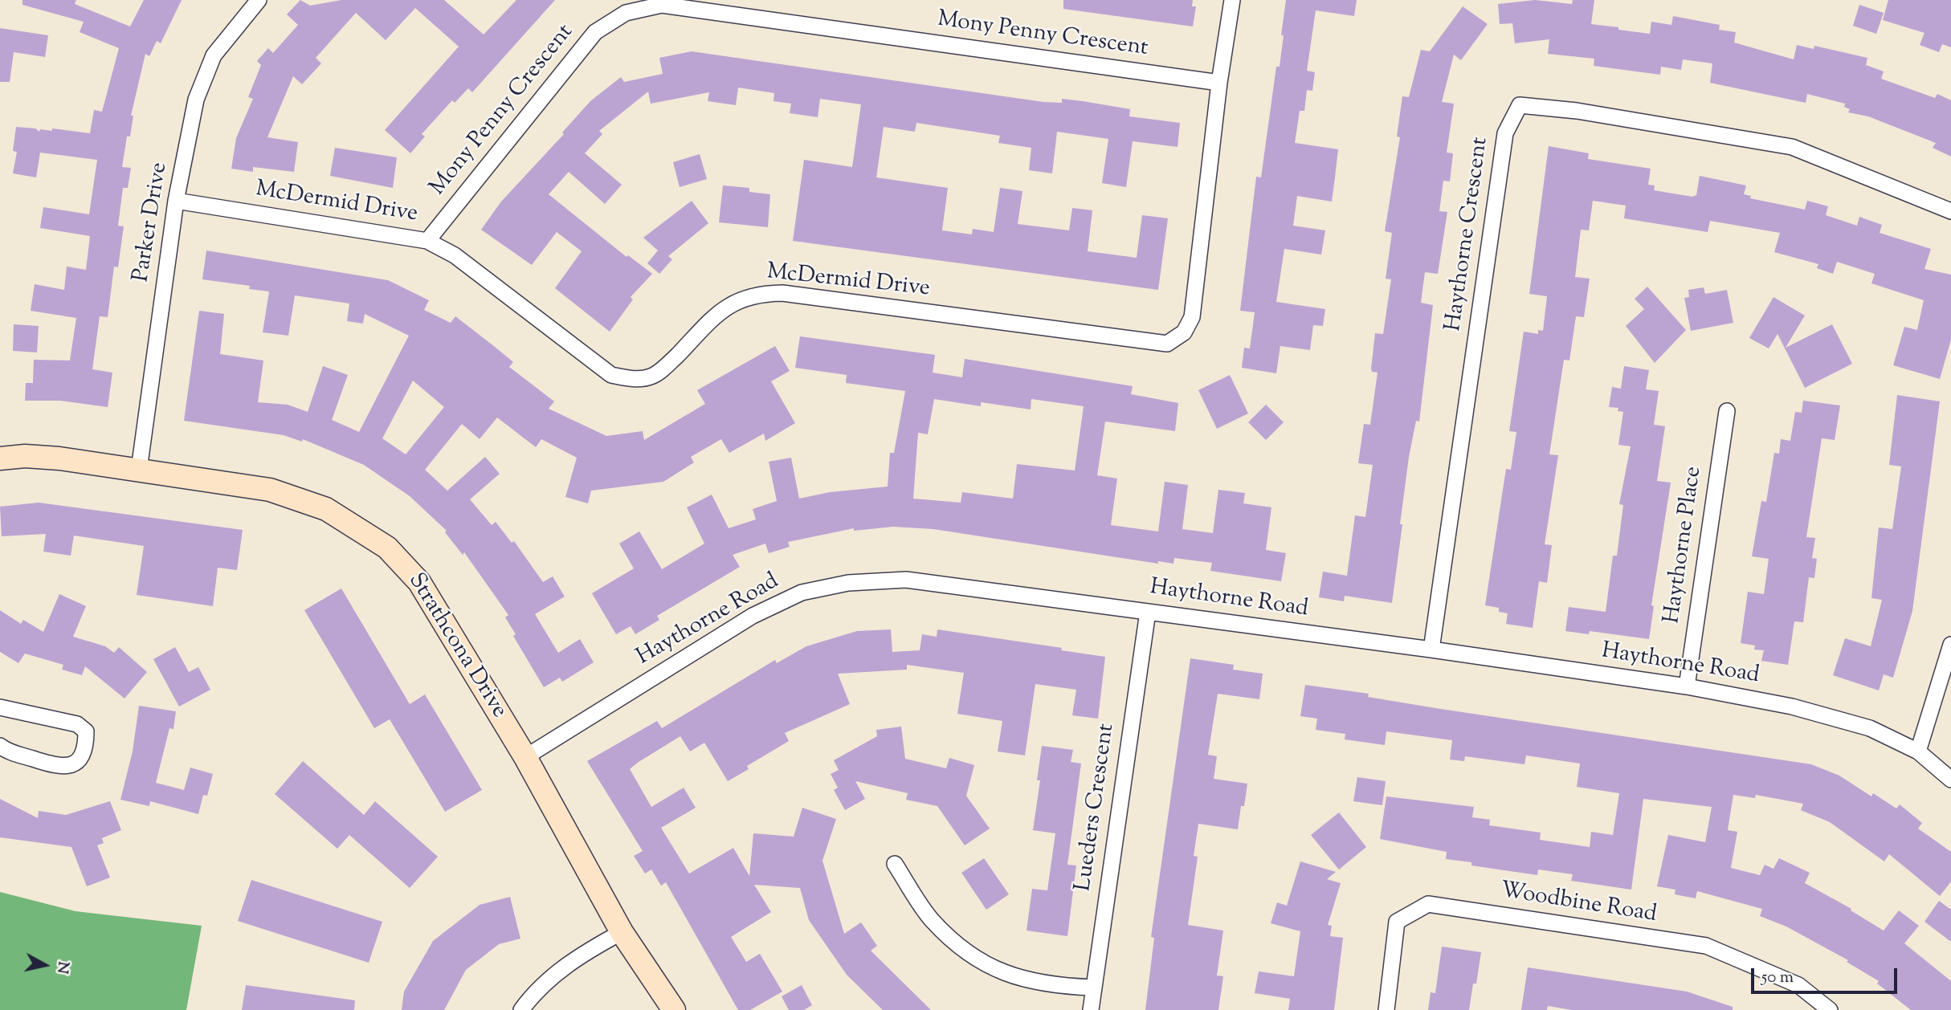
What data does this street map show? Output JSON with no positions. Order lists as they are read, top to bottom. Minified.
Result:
{"streets":{"street":["Mony Penny Crescent","McDermid Drive","Parker Drive","Haythorne Crescent","Haythorne Place","Haythorne Road","Strathcona Drive","Lueders Crescent","Woodbine Road"]},"crossings":[["Mony Penny Crescent","McDermid Drive"],["McDermid Drive","Parker Drive"],["Parker Drive","Strathcona Drive"],["Haythorne Crescent","Haythorne Road"],["Haythorne Place","Haythorne Road"],["Haythorne Road","Strathcona Drive"],["Haythorne Road","Lueders Crescent"]],"scale_bar":"50 m","north":"right"}
